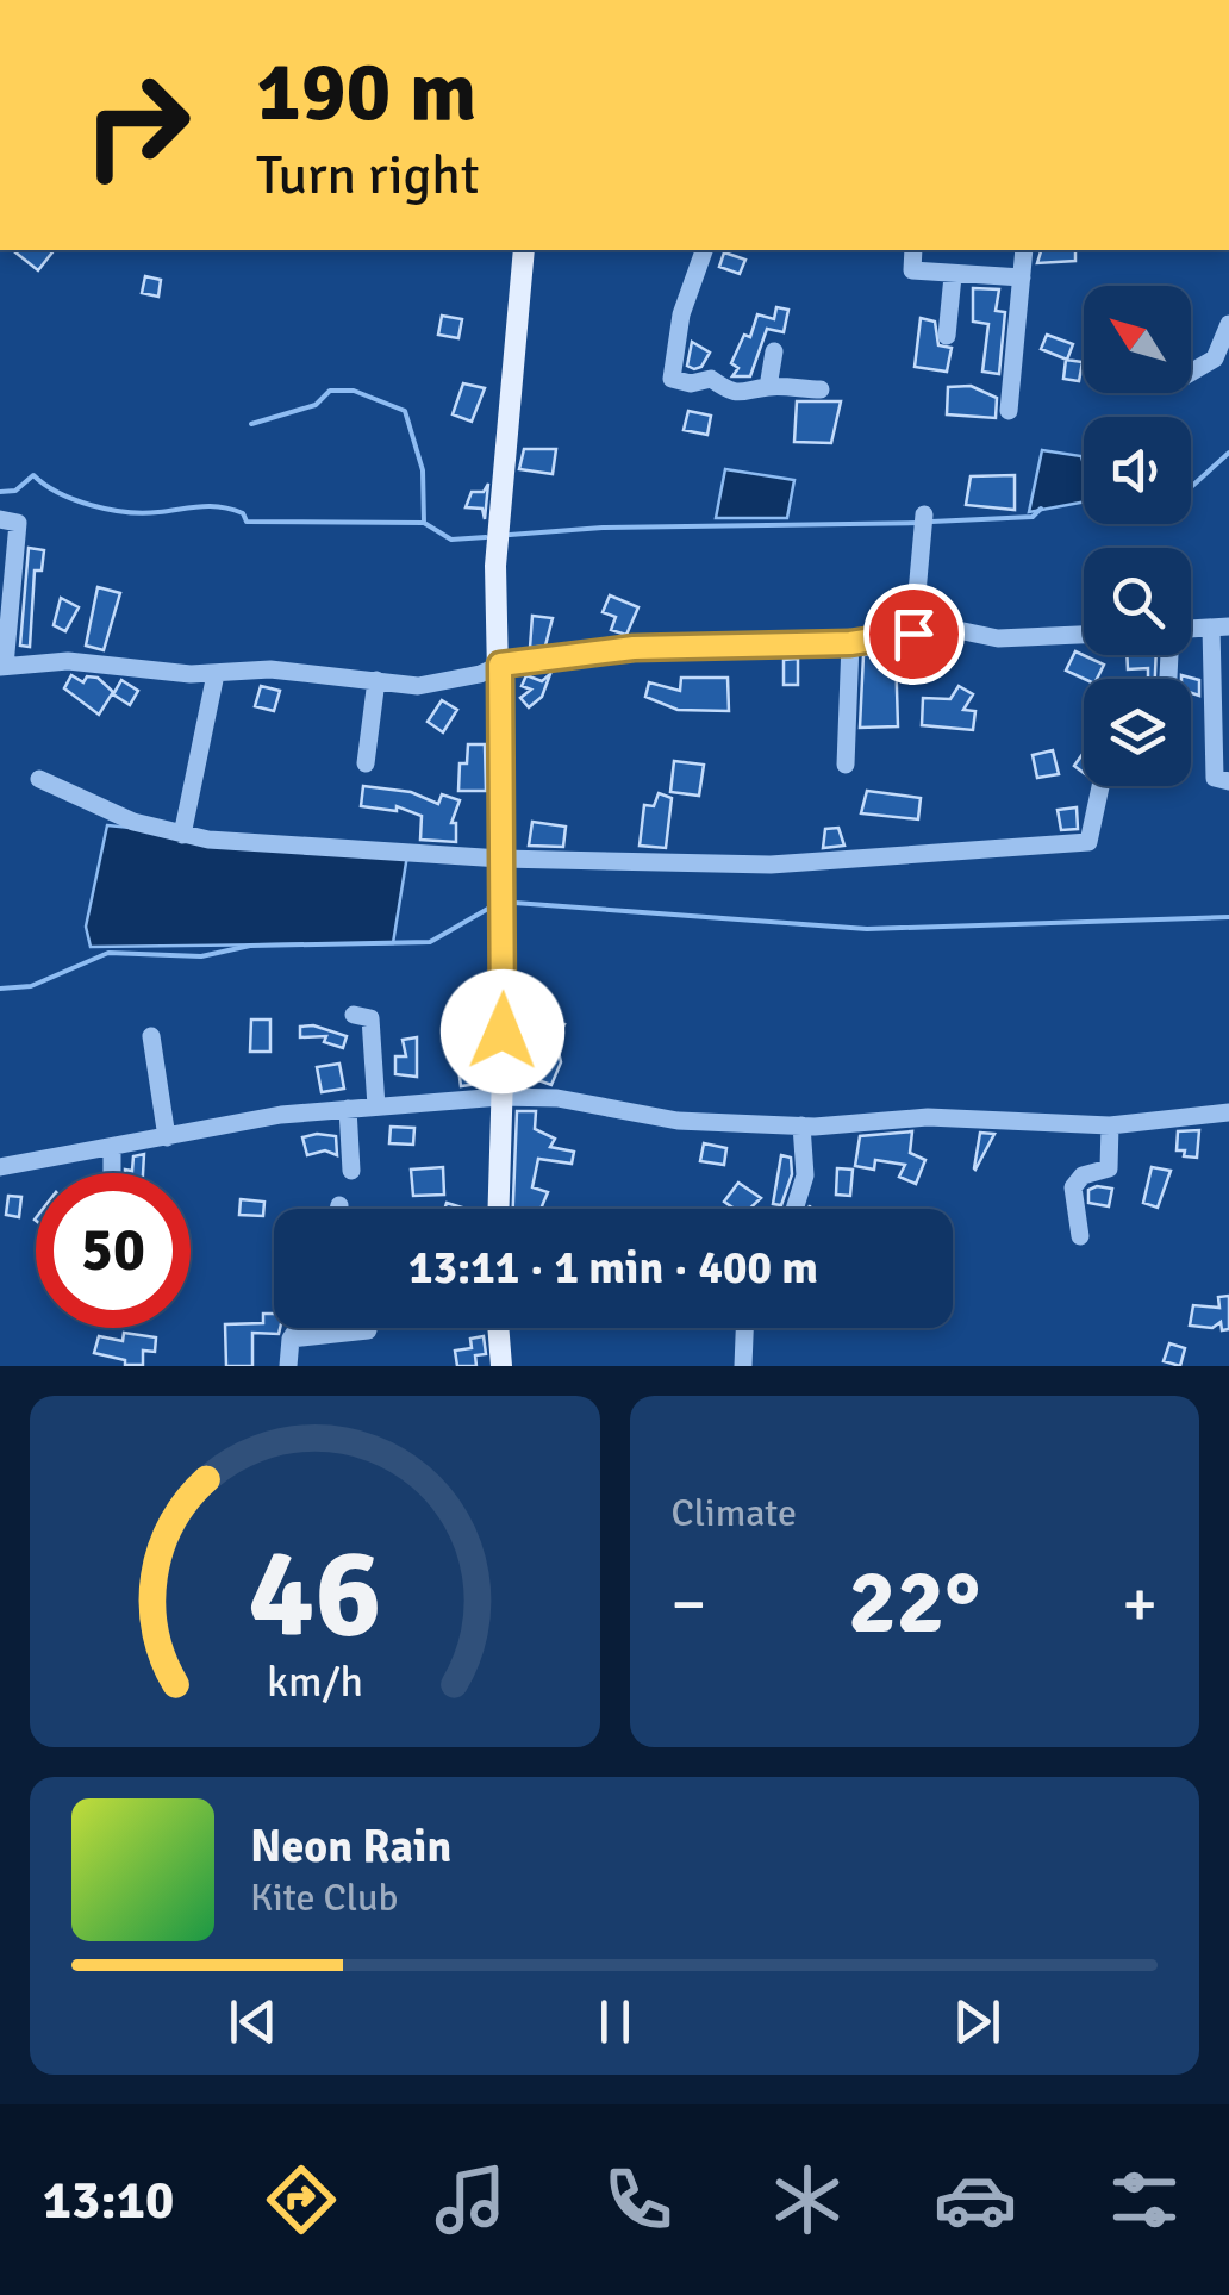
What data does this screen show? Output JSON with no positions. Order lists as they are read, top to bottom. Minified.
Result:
{"north":"top left","page":{"turn":["190 m","Turn right"],"limit":"50","trip":"13:11 · 1 min · 400 m","tile":"Climate","heat":["−","22°","+"],"song":["Neon Rain","Kite Club"],"tabs":"13:10","gauge":["46","km/h"]}}
